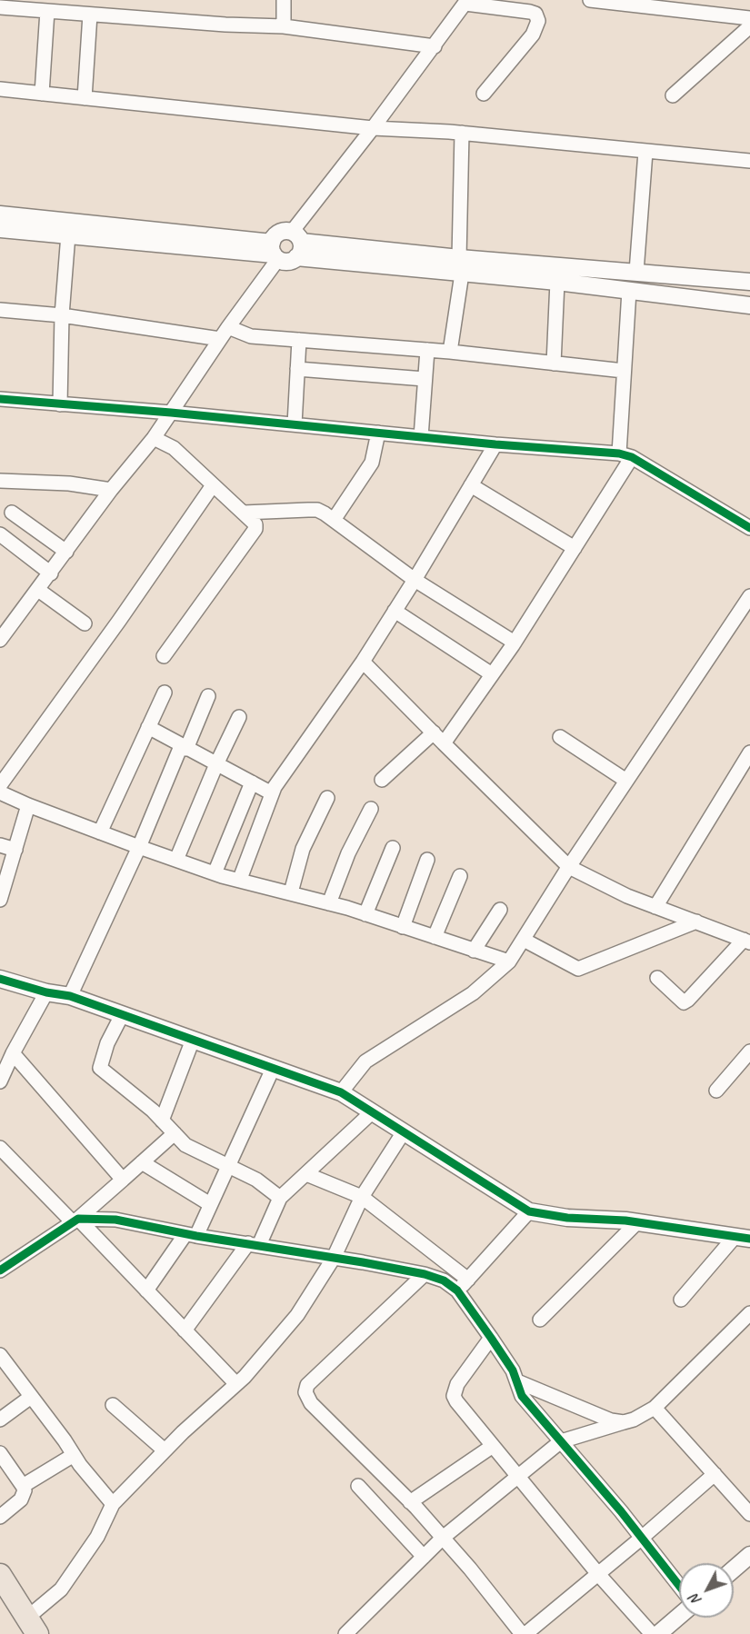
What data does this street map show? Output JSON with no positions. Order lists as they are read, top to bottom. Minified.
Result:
{"north":"bottom left"}
